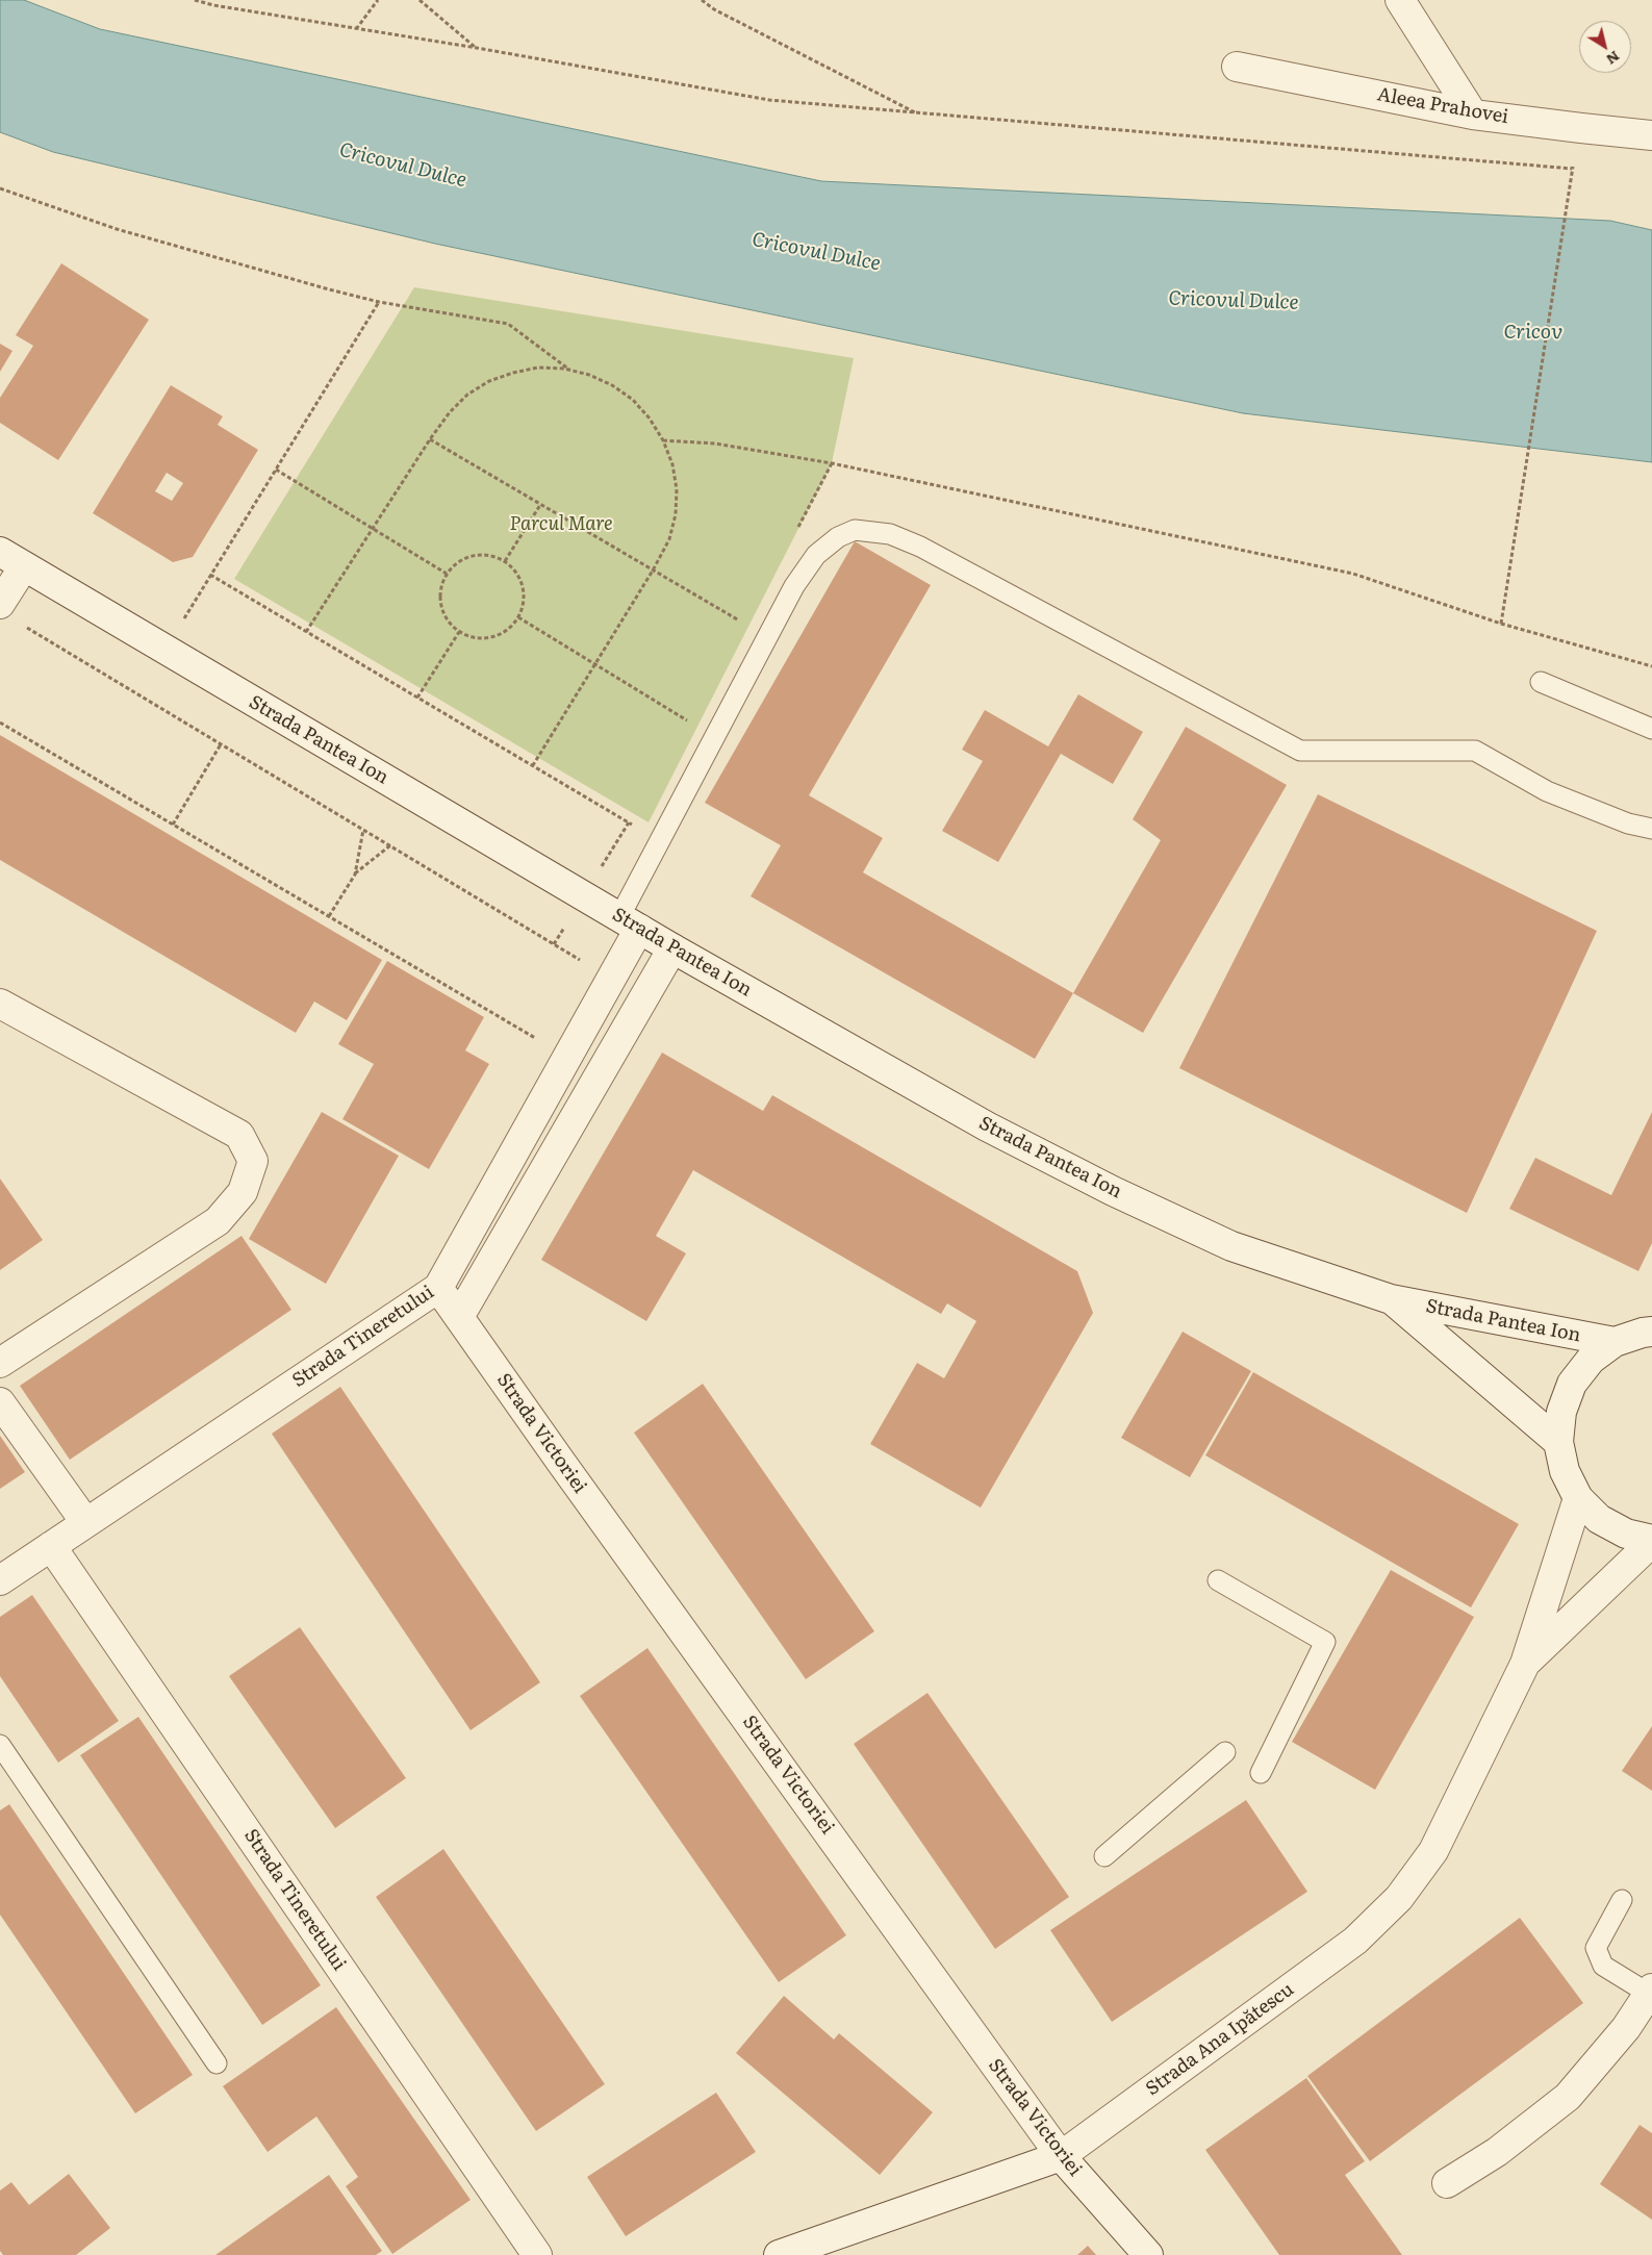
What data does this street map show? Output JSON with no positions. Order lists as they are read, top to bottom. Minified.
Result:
{"streets":{"street":["Aleea Prahovei","Strada Pantea Ion","Strada Tineretului","Strada Victoriei","Strada Ana Ipătescu"]},"crossings":[["Strada Pantea Ion","Strada Tineretului"],["Strada Tineretului","Strada Victoriei"],["Strada Victoriei","Strada Ana Ipătescu"]],"water":["Cricovul Dulce","Cricov"],"parks":["Parcul Mare"],"north":"bottom right"}
